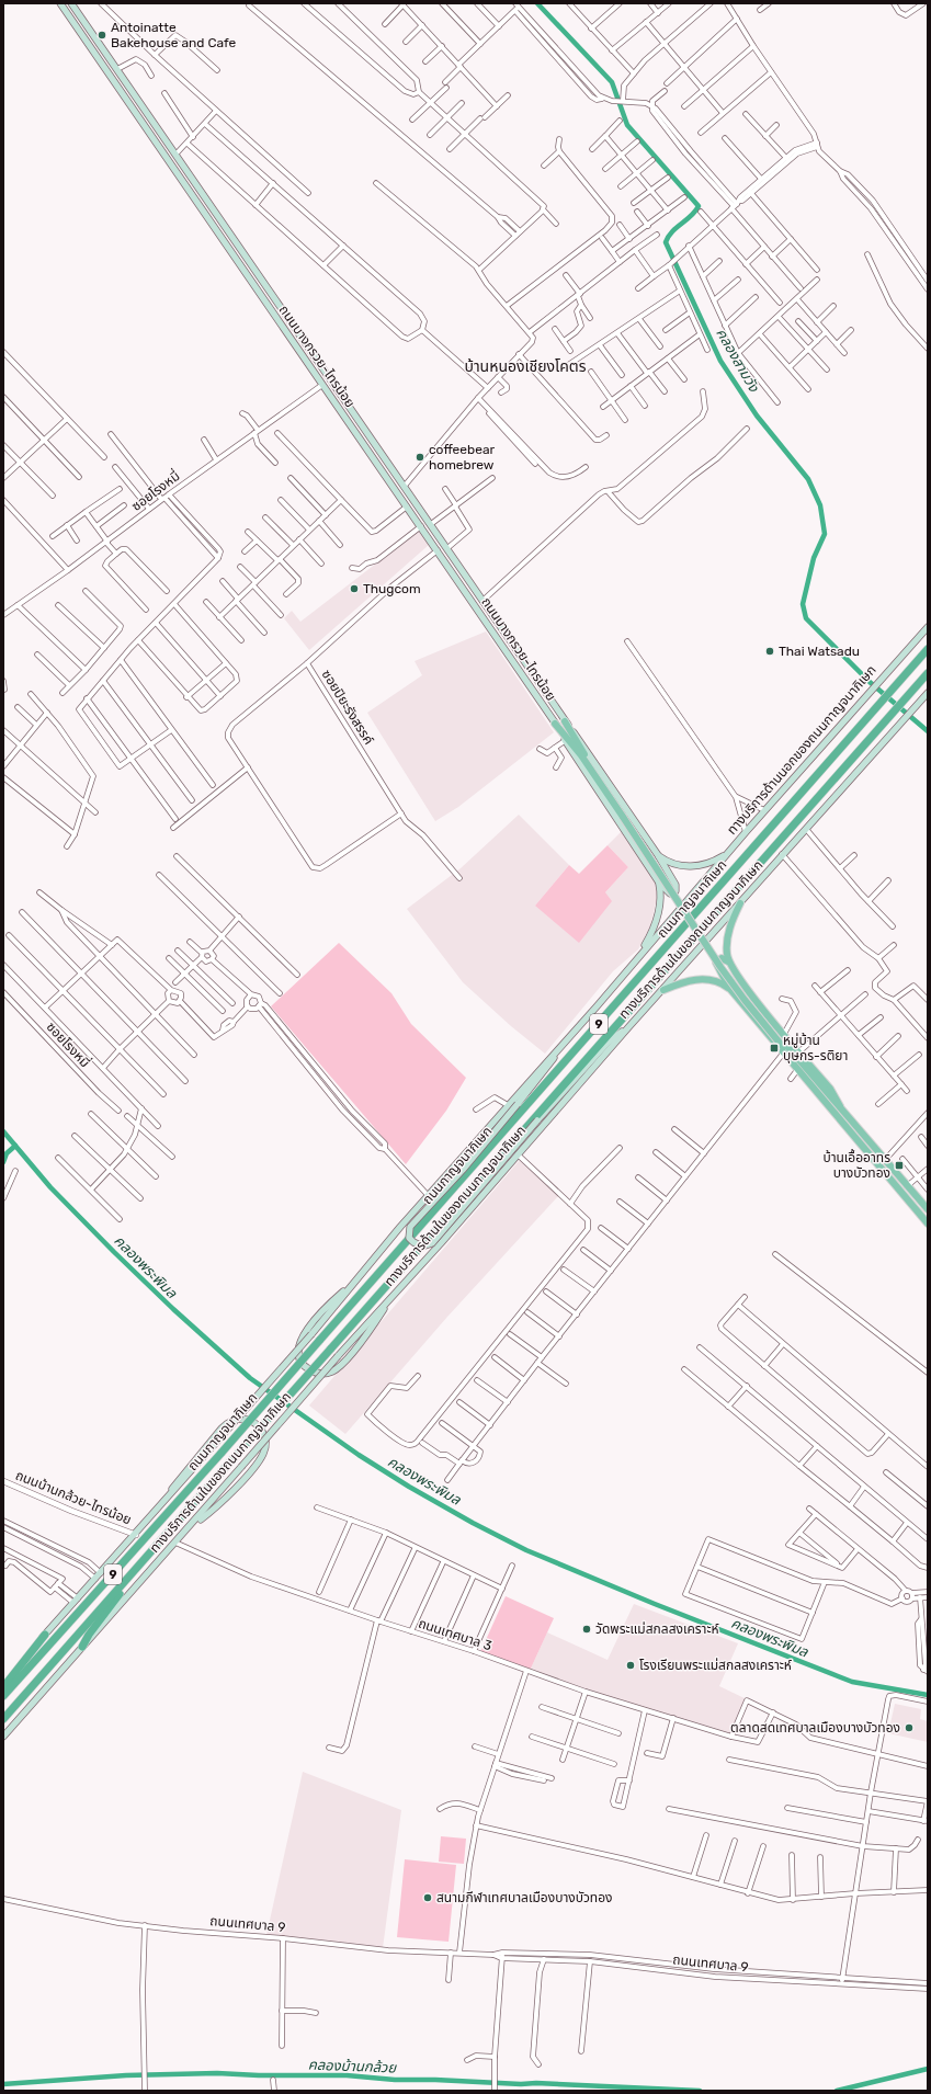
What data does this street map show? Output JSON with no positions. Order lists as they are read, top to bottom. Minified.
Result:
{"streets":{"highway":["ถนนกาญจนาภิเษก","9"],"main road":["ถนนบางกรวย-ไทรน้อย","ทางบริการด้านนอกของถนนกาญจนาภิเษก","ทางบริการด้านในของถนนกาญจนาภิเษก"],"street":["ซอยโรงหมี่","ซอยปิยะรังสรรค์","ถนนบ้านกล้วย-ไทรน้อย","ถนนเทศบาล 3","ถนนเทศบาล 9"]},"crossings":[["ถนนบางกรวย-ไทรน้อย","ซอยโรงหมี่"],["ถนนบางกรวย-ไทรน้อย","ซอยปิยะรังสรรค์"],["ทางบริการด้านนอกของถนนกาญจนาภิเษก","ถนนบ้านกล้วย-ไทรน้อย"],["ทางบริการด้านในของถนนกาญจนาภิเษก","ถนนเทศบาล 3"]],"districts":["บ้านหนองเชียงโคตร"],"water":["คลองสามวัง","คลองพระพิมล","คลองบ้านกล้วย"],"places":{"other":["Antoinatte Bakehouse and Cafe","coffeebear homebrew","Thugcom","Thai Watsadu","วัดพระแม่สกลสงเคราะห์","โรงเรียนพระแม่สกลสงเคราะห์","ตลาดสดเทศบาลเมืองบางบัวทอง","สนามกีฬาเทศบาลเมืองบางบัวทอง"],"transit":["หมู่บ้าน บุษกร-รติยา","บ้านเอื้ออาทร บางบัวทอง"]}}
